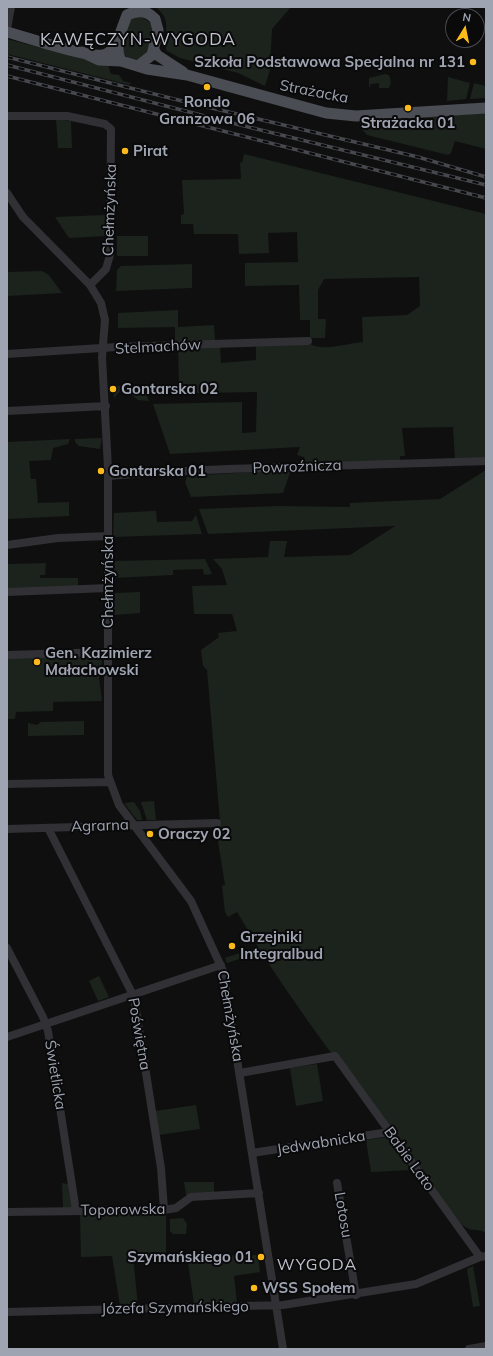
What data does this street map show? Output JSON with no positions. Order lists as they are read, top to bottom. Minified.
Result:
{"streets":{"main road":["Strażacka"],"street":["Chełmżyńska","Stelmachów","Powroźnicza","Agrarna","Poświętna","Świetlicka","Jedwabnicka","Babie Lato","Toporowska","Lotosu","Józefa Szymańskiego"]},"crossings":[["Chełmżyńska","Stelmachów"],["Chełmżyńska","Powroźnicza"],["Chełmżyńska","Agrarna"],["Chełmżyńska","Jedwabnicka"],["Chełmżyńska","Babie Lato"],["Chełmżyńska","Toporowska"],["Chełmżyńska","Józefa Szymańskiego"],["Agrarna","Poświętna"],["Poświętna","Toporowska"],["Świetlicka","Toporowska"],["Jedwabnicka","Babie Lato"],["Babie Lato","Józefa Szymańskiego"],["Lotosu","Józefa Szymańskiego"]],"districts":["KAWĘCZYN-WYGODA","WYGODA"],"places":["Szkoła Podstawowa Specjalna nr 131","Rondo Granzowa 06","Strażacka 01","Pirat","Gontarska 02","Gontarska 01","Gen. Kazimierz Małachowski","Oraczy 02","Grzejniki Integralbud","Szymańskiego 01","WSS Społem"],"north":"top"}
